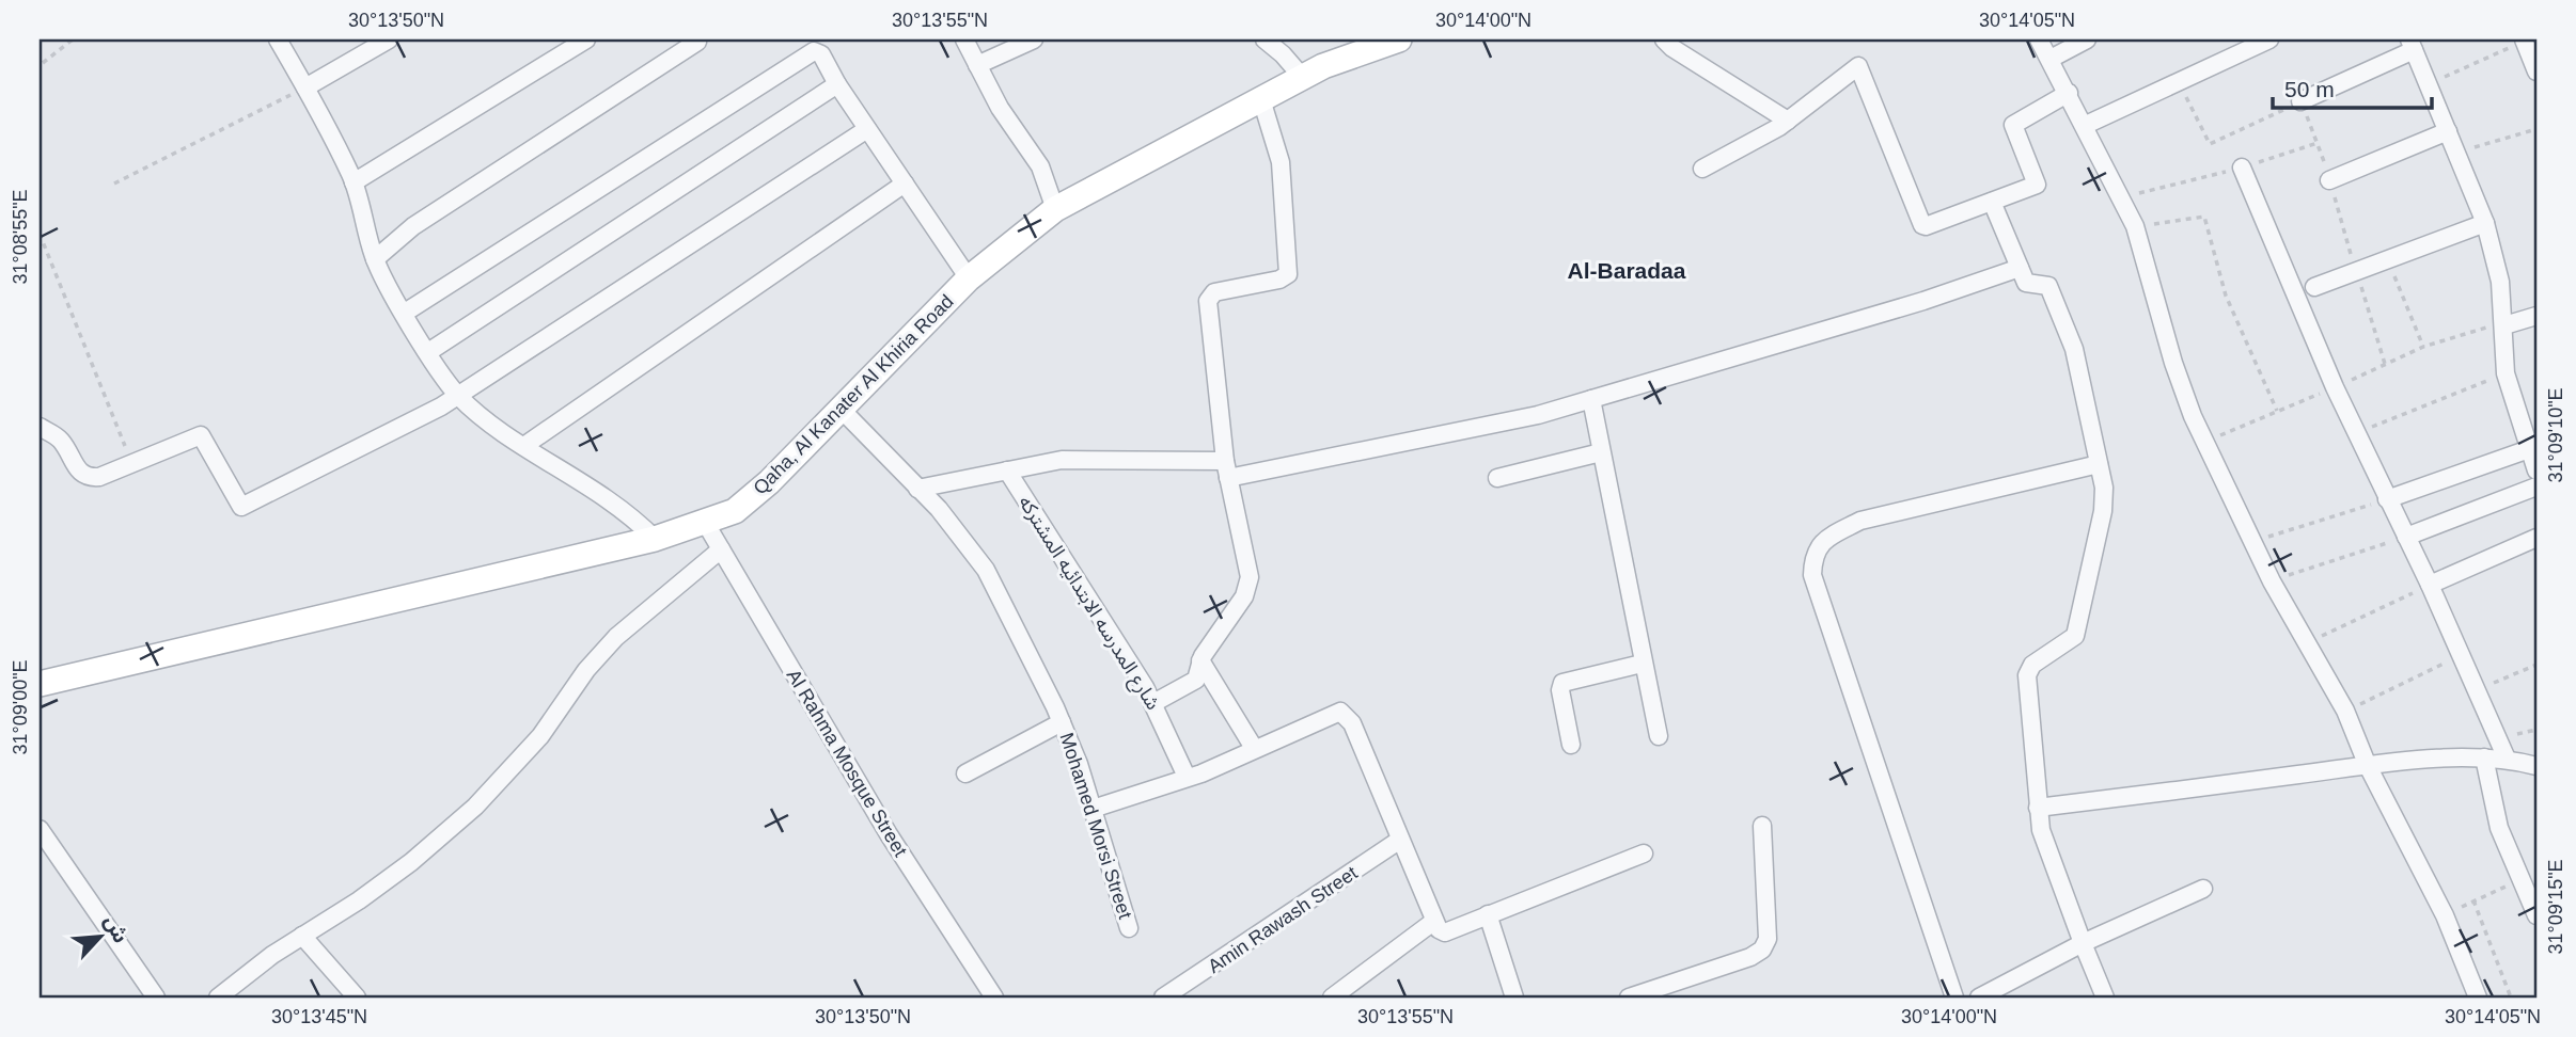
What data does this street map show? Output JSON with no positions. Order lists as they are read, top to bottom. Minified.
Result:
{"streets":{"street":["Qaha, Al Kanater Al Khiria Road","شارع المدرسه الابتدائيه المشتركه","Al Rahma Mosque Street","Mohamed Morsi Street","Amin Rawash Street"]},"crossings":[["Qaha, Al Kanater Al Khiria Road","Al Rahma Mosque Street"],["Qaha, Al Kanater Al Khiria Road","Mohamed Morsi Street"]],"districts":["Al-Baradaa"],"scale_bar":"50 m","north":"top right","coordinates":["30°13'50\"N","30°13'55\"N","30°14'00\"N","30°14'05\"N","31°08'55\"E","31°09'10\"E","31°09'00\"E","31°09'15\"E","30°13'45\"N"]}
